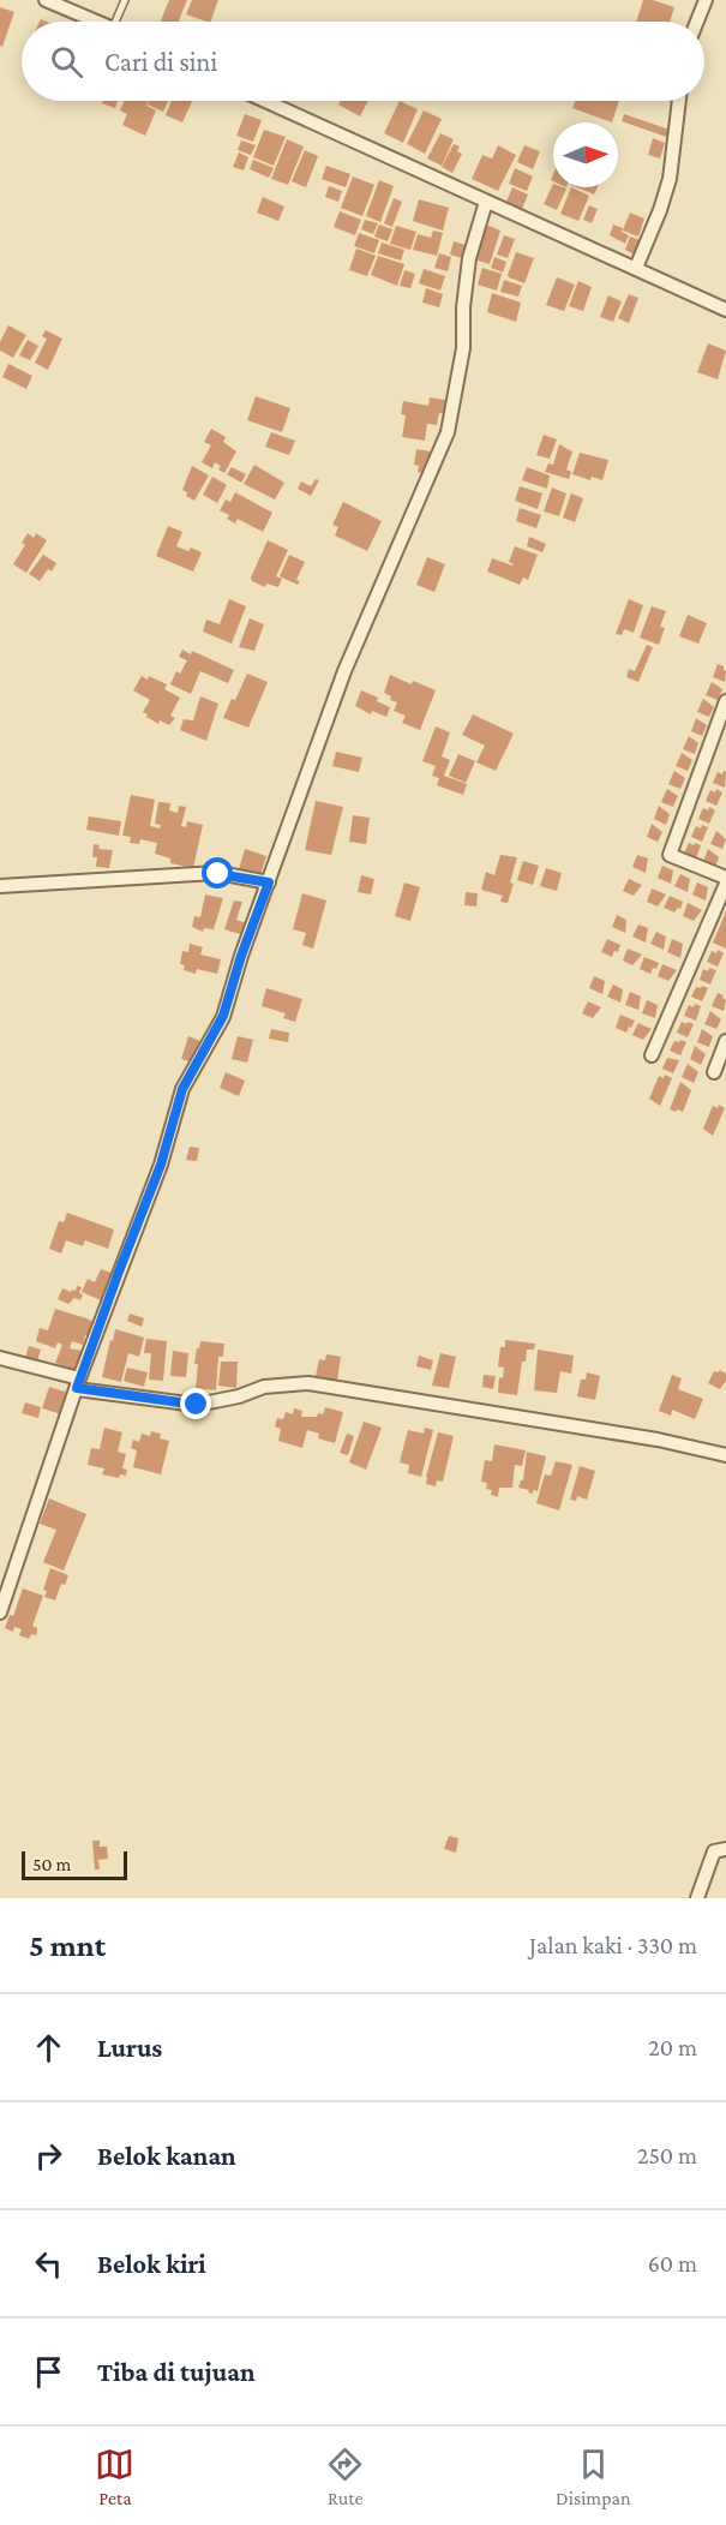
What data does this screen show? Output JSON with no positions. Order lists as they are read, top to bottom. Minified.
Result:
{"scale_bar":"50 m","north":"right","page":{"search":"Cari di sini","scale":"50 m","heading":["5 mnt","Jalan kaki · 330 m"],"list":[["Lurus","20 m"],["Belok kanan","250 m"],["Belok kiri","60 m"],"Tiba di tujuan"],"nav":["Peta","Rute","Disimpan"]}}
